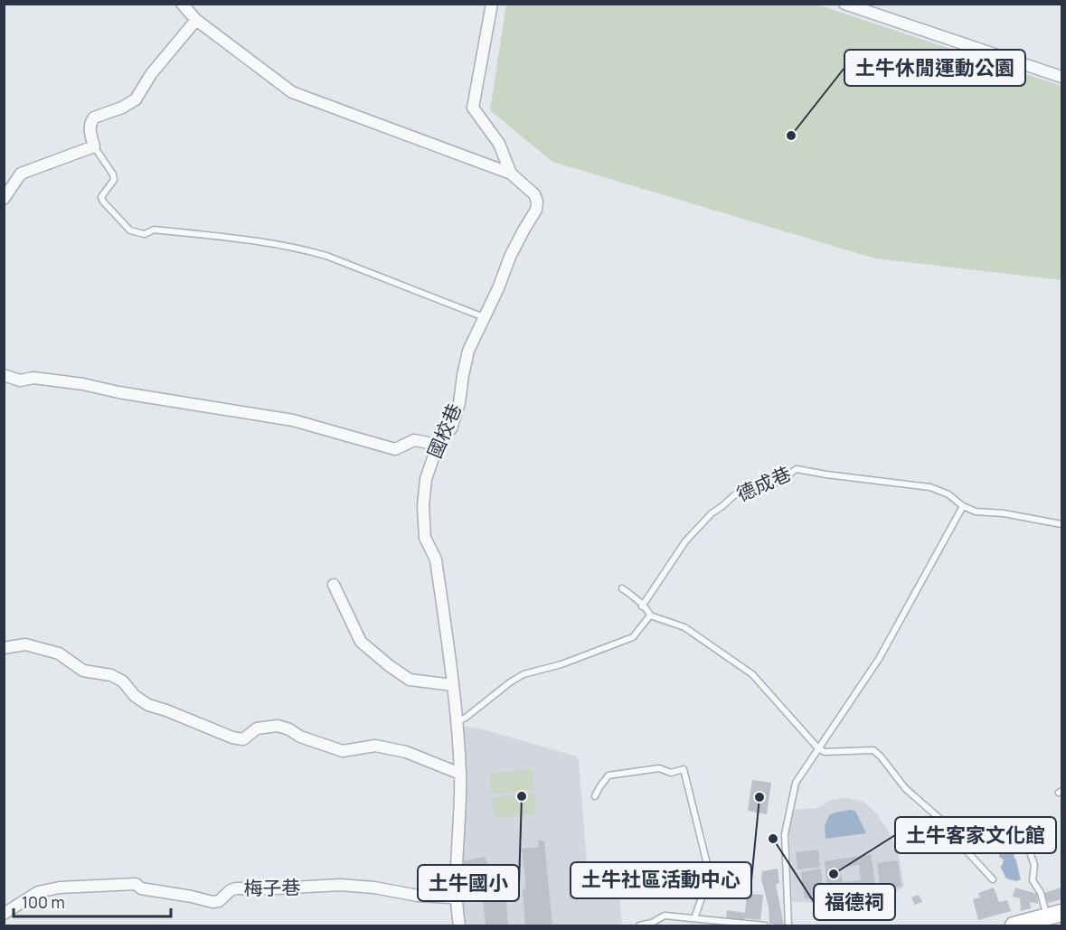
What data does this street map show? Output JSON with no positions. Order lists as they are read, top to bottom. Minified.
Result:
{"streets":{"street":["國校巷","梅子巷"],"lane":["德成巷"]},"crossings":[["國校巷","梅子巷"]],"places":["土牛休閒運動公園","土牛國小","土牛社區活動中心","福德祠","土牛客家文化館"],"scale_bar":"100 m"}
